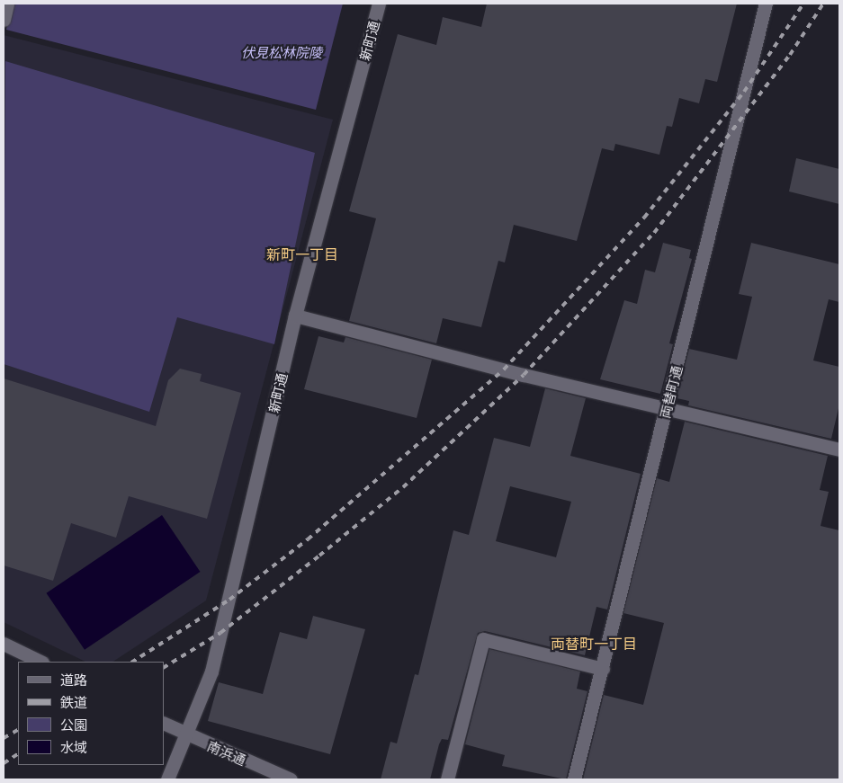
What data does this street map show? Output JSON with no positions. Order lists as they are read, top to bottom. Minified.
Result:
{"streets":{"street":["新町通","両替町通","南浜通"]},"crossings":[["新町通","南浜通"]],"districts":["新町一丁目","両替町一丁目"],"parks":["伏見松林院陵"],"legend":["道路","鉄道","公園","水域"]}
